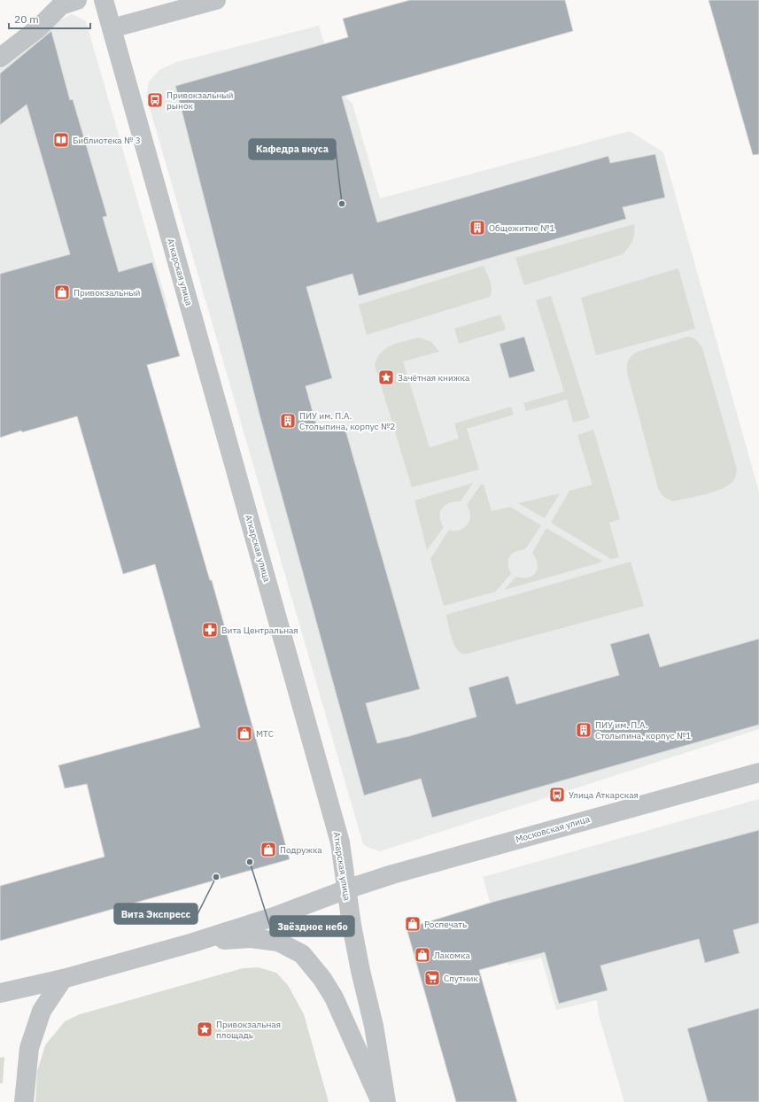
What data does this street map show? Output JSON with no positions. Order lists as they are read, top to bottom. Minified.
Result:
{"streets":{"street":["Аткарская улица","Московская улица"]},"crossings":[["Аткарская улица","Московская улица"]],"places":{"bus stop":["Привокзальный рынок","Улица Аткарская"],"library":["Библиотека № 3"],"other":["Кафедра вкуса","Звёздное небо","Вита Экспресс"],"building":["Общежитие №1","ПИУ им. П.А. Столыпина, корпус №2","ПИУ им. П.А. Столыпина, корпус №1"],"shop":["Привокзальный","МТС","Подружка","Роспечать","Лакомка"],"place":["Зачётная книжка","Привокзальная площадь"],"pharmacy":["Вита Центральная"],"supermarket":["Спутник"]},"scale_bar":"20 m"}
